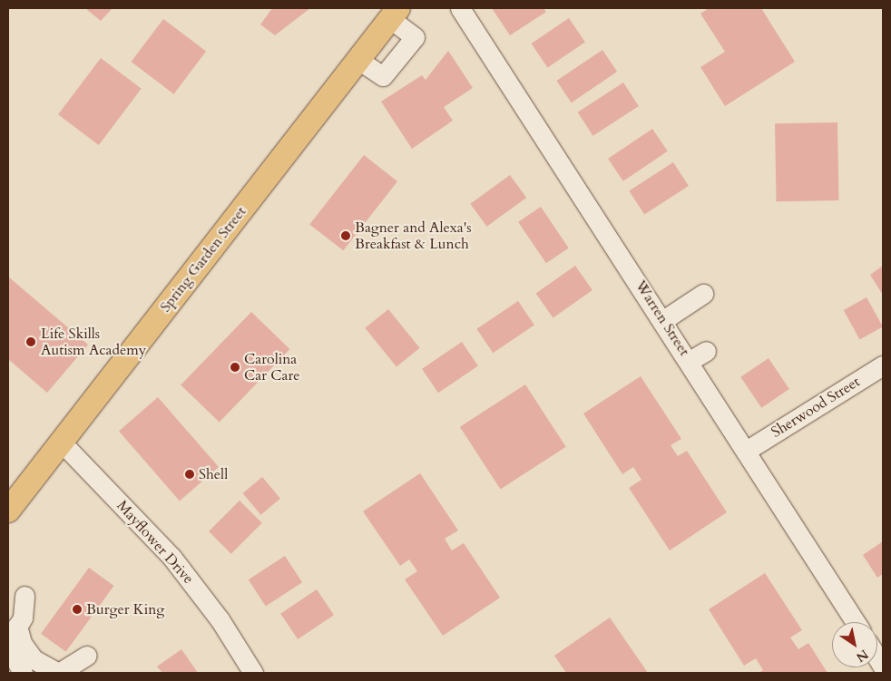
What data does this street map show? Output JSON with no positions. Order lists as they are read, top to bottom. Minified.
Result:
{"streets":{"main road":["Spring Garden Street"],"street":["Warren Street","Sherwood Street","Mayflower Drive"]},"crossings":[["Spring Garden Street","Mayflower Drive"],["Warren Street","Sherwood Street"]],"places":["Bagner and Alexa's Breakfast & Lunch","Life Skills Autism Academy","Carolina Car Care","Shell","Burger King"],"north":"bottom right"}
